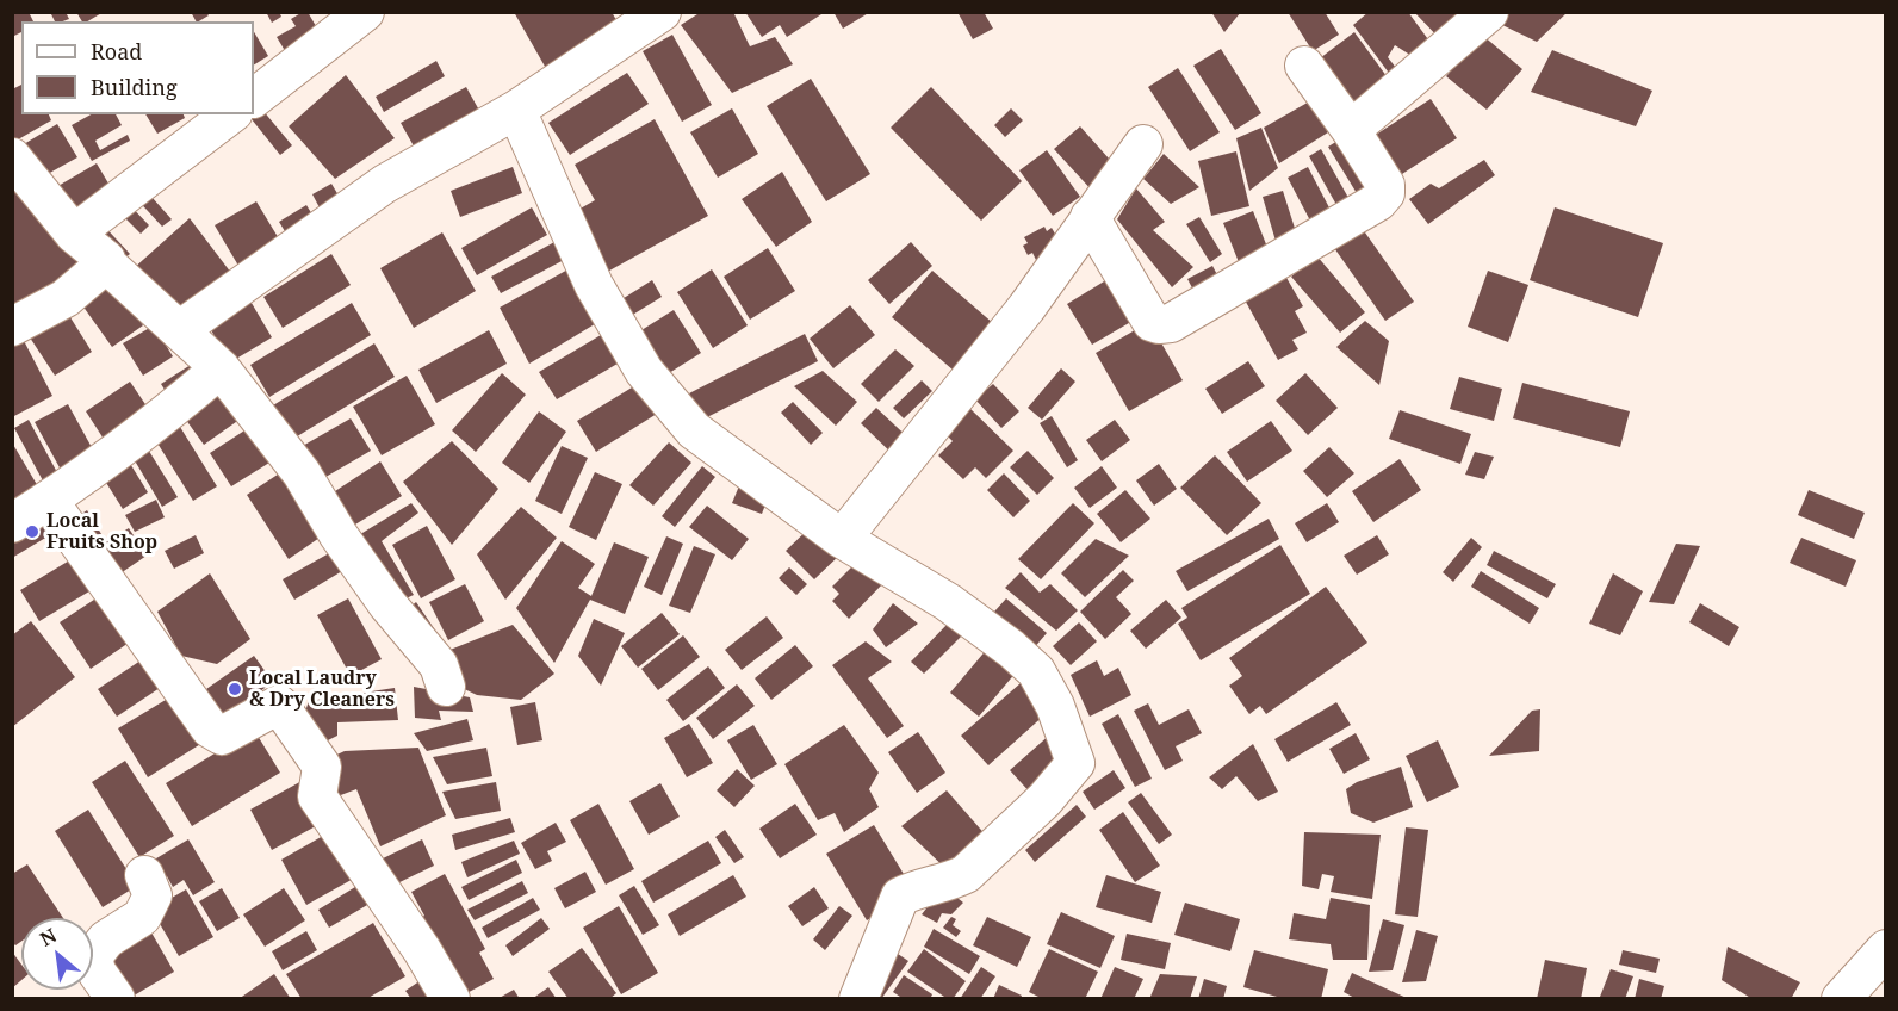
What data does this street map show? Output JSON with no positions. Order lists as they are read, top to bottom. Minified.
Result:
{"places":["Local Fruits Shop","Local Laudry & Dry Cleaners"],"legend":["Road","Building"],"north":"top left"}
